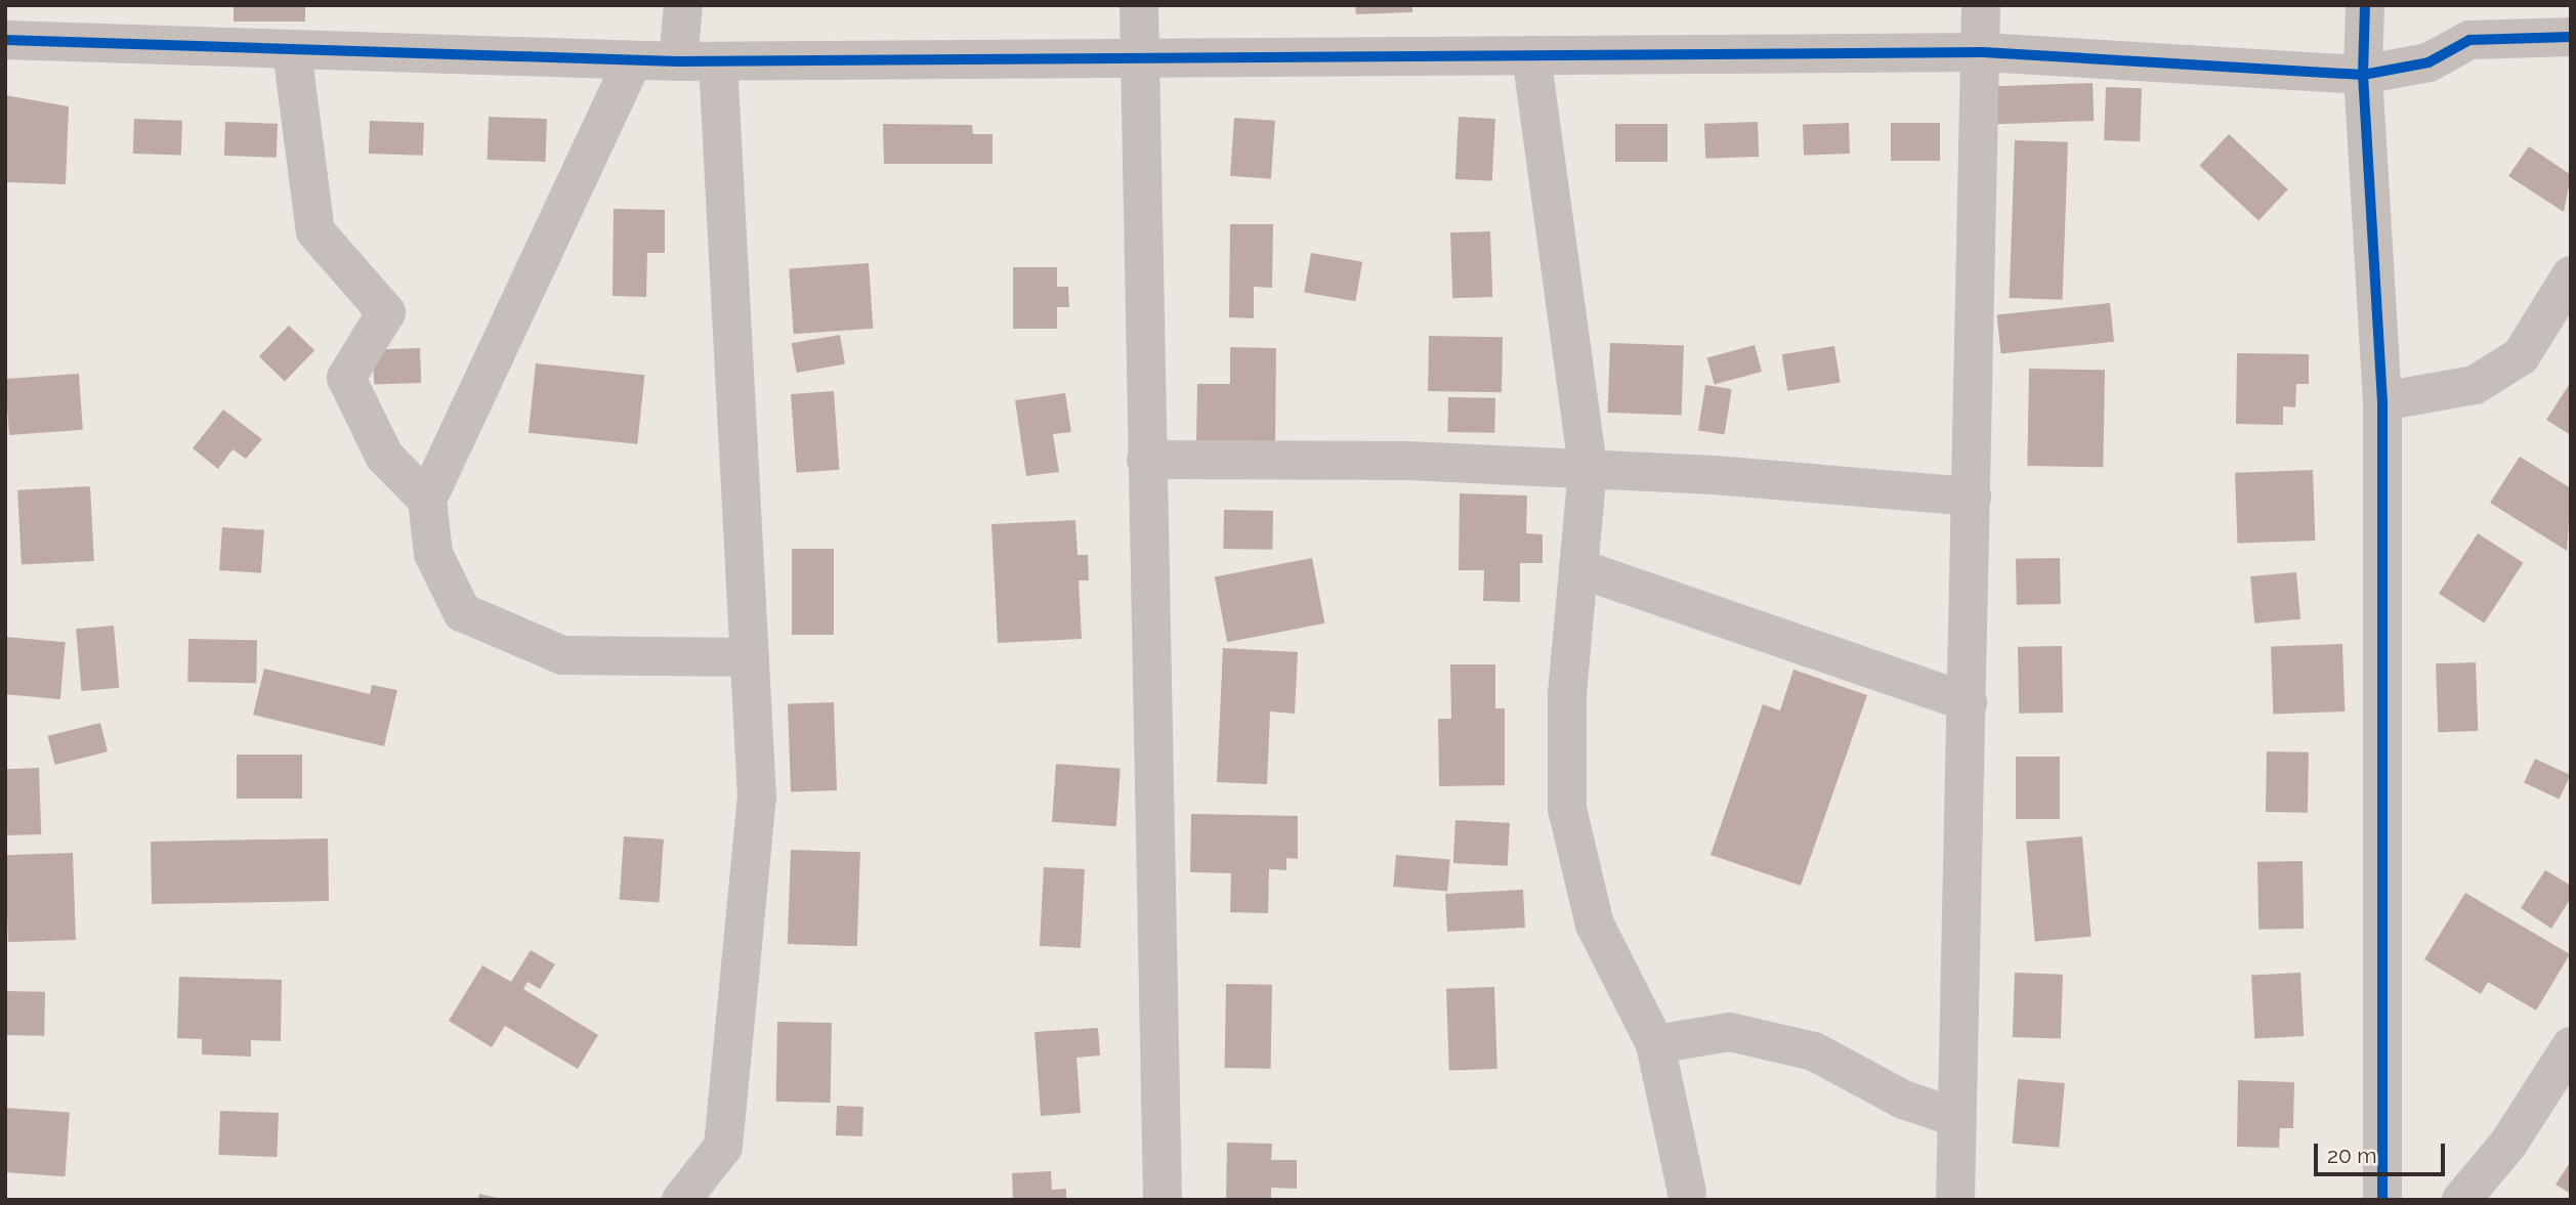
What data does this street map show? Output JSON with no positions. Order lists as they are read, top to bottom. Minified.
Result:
{"scale_bar":"20 m"}
